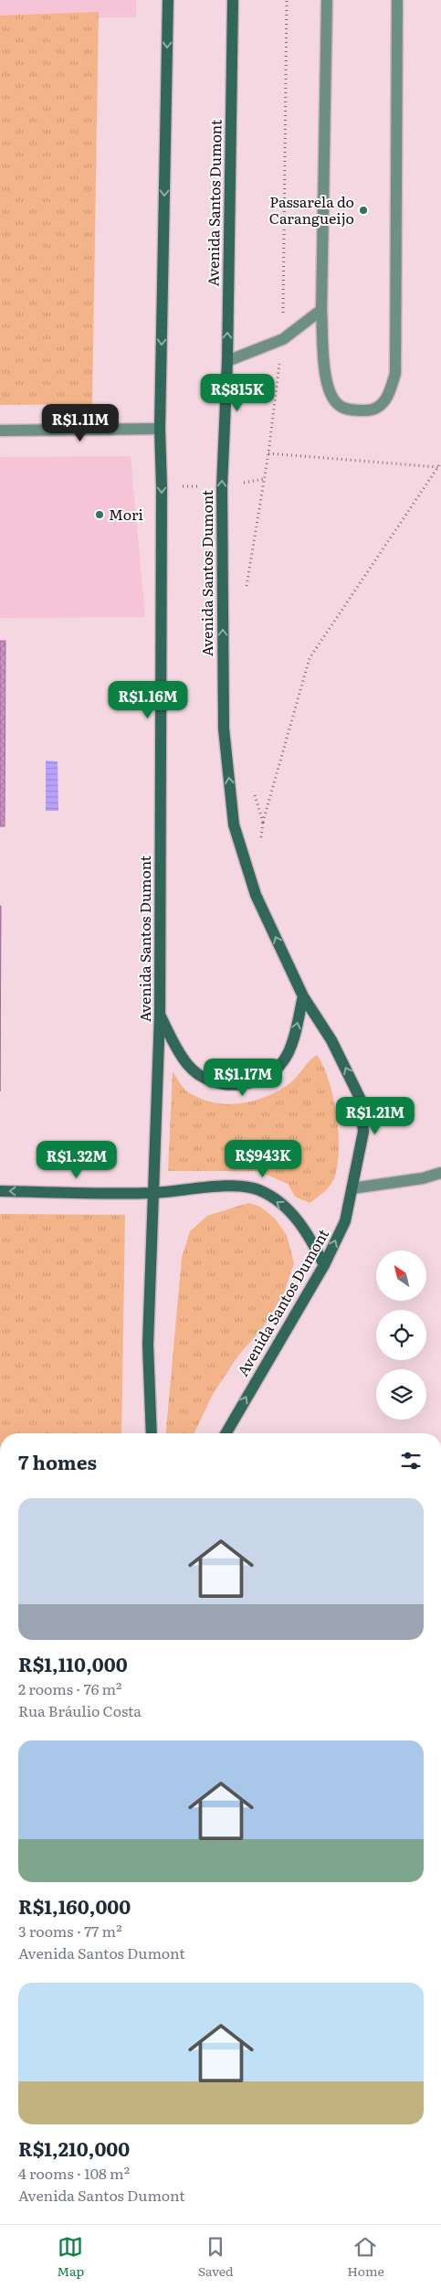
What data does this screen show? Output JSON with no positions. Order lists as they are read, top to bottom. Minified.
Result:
{"streets":{"main road":["Avenida Santos Dumont"]},"places":["Passarela do Carangueijo","Mori"],"north":"top left","page":{"price":["R$815K","R$1.11M","R$1.16M","R$1.17M","R$1.21M","R$943K","R$1.32M"],"heading":"7 homes","list":[{"name":"R$1,110,000","note":"2 rooms · 76 m² · Rua Bráulio Costa"},{"name":"R$1,160,000","note":"3 rooms · 77 m² · Avenida Santos Dumont"},{"name":"R$1,210,000","note":"4 rooms · 108 m² · Avenida Santos Dumont"}],"tabs":["Map","Saved","Home"]}}
